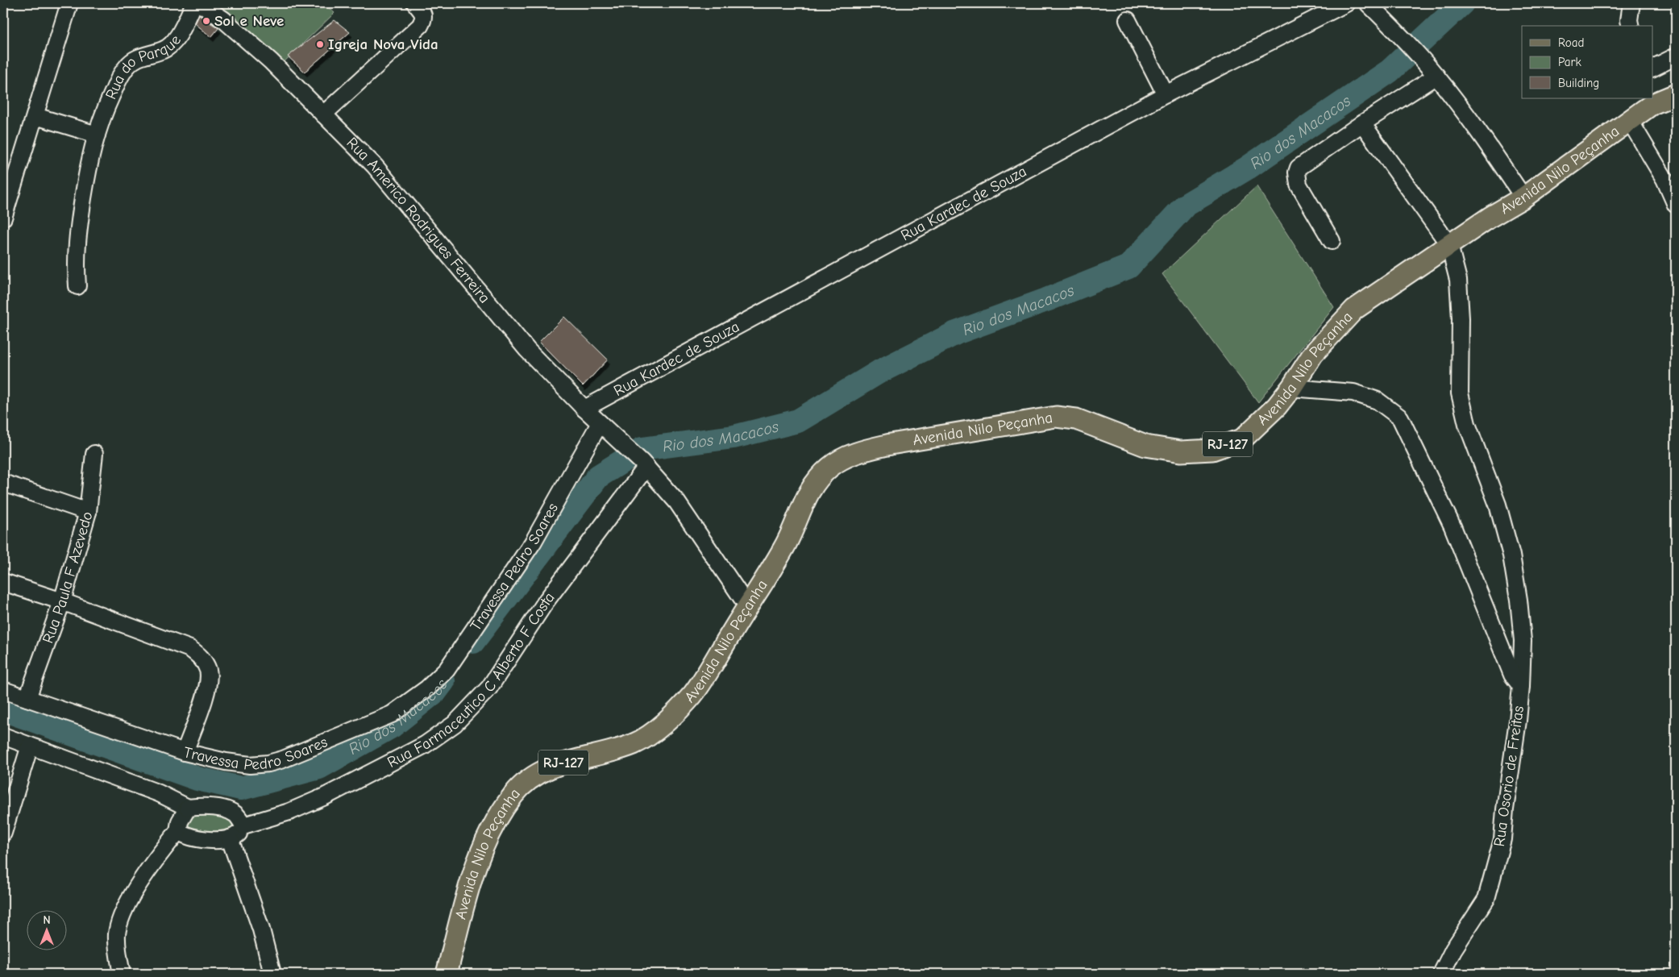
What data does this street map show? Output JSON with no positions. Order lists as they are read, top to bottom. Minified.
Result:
{"streets":{"main road":["Avenida Nilo Peçanha","RJ-127"],"street":["Rua do Parque","Rua Kardec de Souza","Rua Americo Rodrigues Ferreira","Travessa Pedro Soares","Rua Paula F Azevedo","Rua Farmaceutico C Alberto F Costa","Rua Osorio de Freitas"]},"crossings":[["Avenida Nilo Peçanha","Rua Americo Rodrigues Ferreira"],["Avenida Nilo Peçanha","Rua Osorio de Freitas"],["Rua Kardec de Souza","Rua Americo Rodrigues Ferreira"],["Rua Americo Rodrigues Ferreira","Travessa Pedro Soares"],["Rua Americo Rodrigues Ferreira","Rua Farmaceutico C Alberto F Costa"],["Travessa Pedro Soares","Rua Paula F Azevedo"]],"water":["Rio dos Macacos"],"places":["Sol e Neve","Igreja Nova Vida"],"legend":["Road","Park","Building"],"north":"top"}
